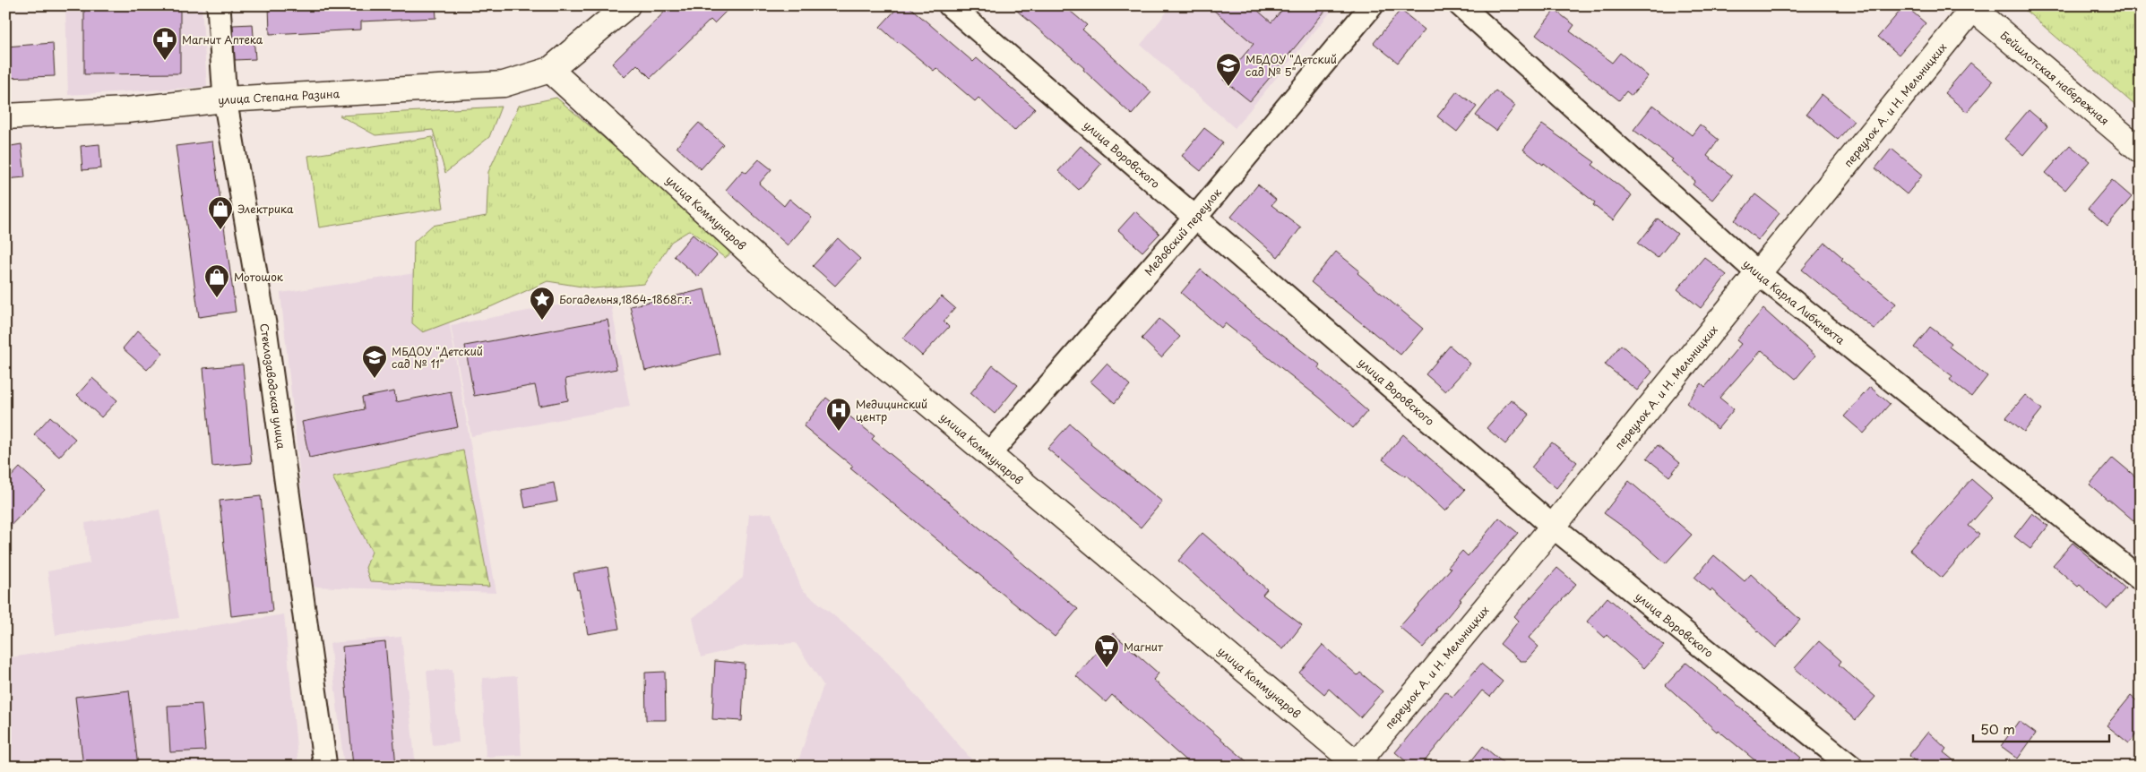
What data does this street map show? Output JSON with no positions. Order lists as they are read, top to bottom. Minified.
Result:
{"streets":{"street":["Бейшлотская набережная","улица Степана Разина","переулок А. и Н. Мельницких","улица Воровского","улица Коммунаров","Медовский переулок","улица Карла Либкнехта","Стеклозаводская улица"]},"crossings":[["Бейшлотская набережная","переулок А. и Н. Мельницких"],["улица Степана Разина","улица Коммунаров"],["улица Степана Разина","Стеклозаводская улица"],["переулок А. и Н. Мельницких","улица Воровского"],["переулок А. и Н. Мельницких","улица Коммунаров"],["переулок А. и Н. Мельницких","улица Карла Либкнехта"],["улица Воровского","Медовский переулок"],["улица Коммунаров","Медовский переулок"]],"places":{"pharmacy":["Магнит Аптека"],"school or university":["МБДОУ \"Детский сад № 5\"","МБДОУ \"Детский сад № 11\""],"shop":["Электрика","Мотошок"],"place":["Богадельня,1864-1868г.г."],"hospital":["Медицинский центр"],"supermarket":["Магнит"]},"scale_bar":"50 m"}
